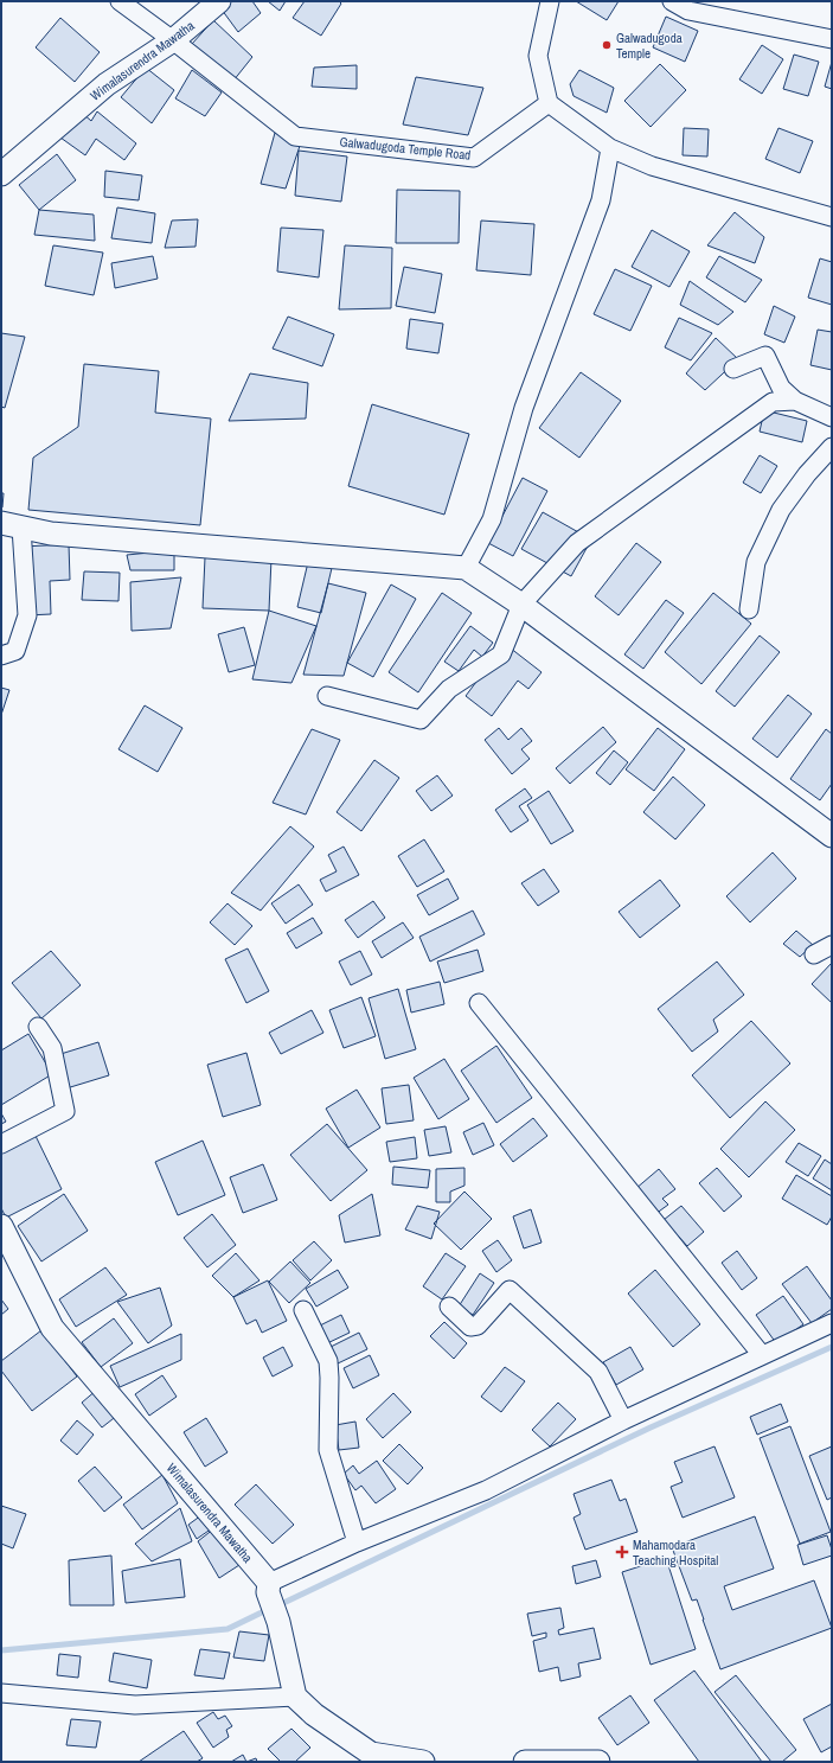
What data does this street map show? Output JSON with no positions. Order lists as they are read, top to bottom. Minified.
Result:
{"streets":{"street":["Wimalasurendra Mawatha","Galwadugoda Temple Road"]},"crossings":[["Wimalasurendra Mawatha","Galwadugoda Temple Road"]],"places":{"other":["Galwadugoda Temple"],"health":["Mahamodara Teaching Hospital"]}}
